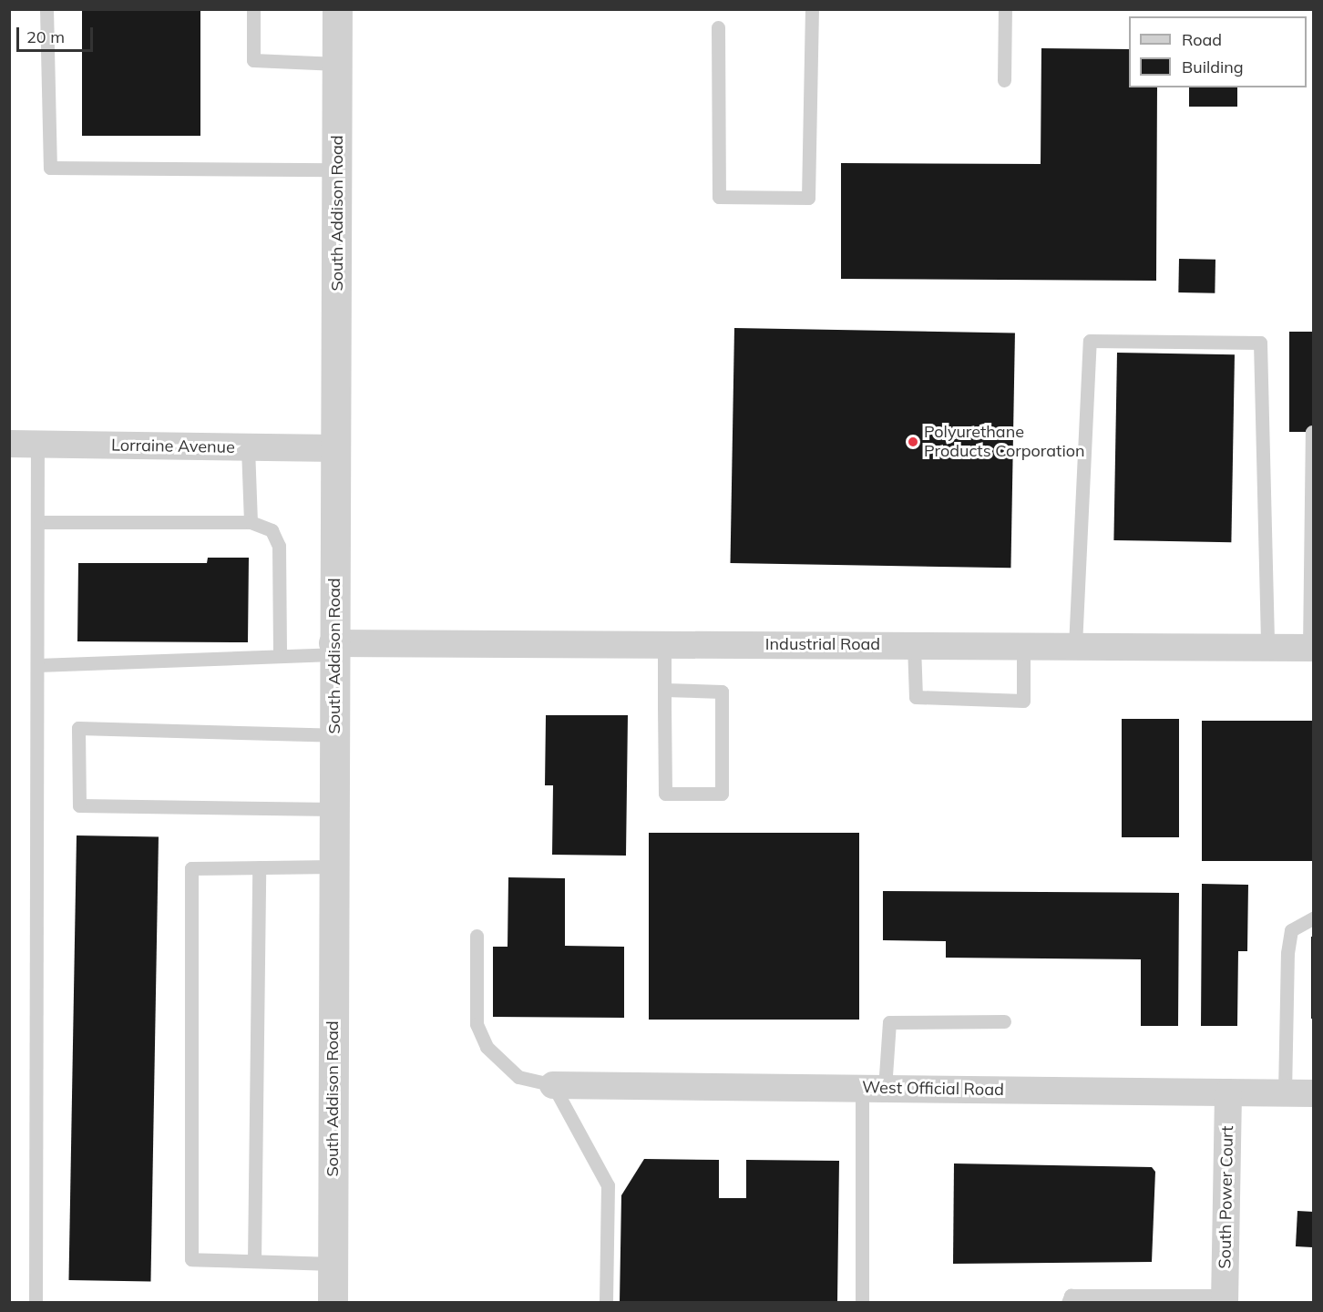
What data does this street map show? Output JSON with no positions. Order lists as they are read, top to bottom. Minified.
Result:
{"streets":{"street":["South Addison Road","Lorraine Avenue","Industrial Road","West Official Road","South Power Court"]},"crossings":[["South Addison Road","Lorraine Avenue"],["South Addison Road","Industrial Road"],["West Official Road","South Power Court"]],"places":["Polyurethane Products Corporation"],"legend":["Road","Building"],"scale_bar":"20 m"}
